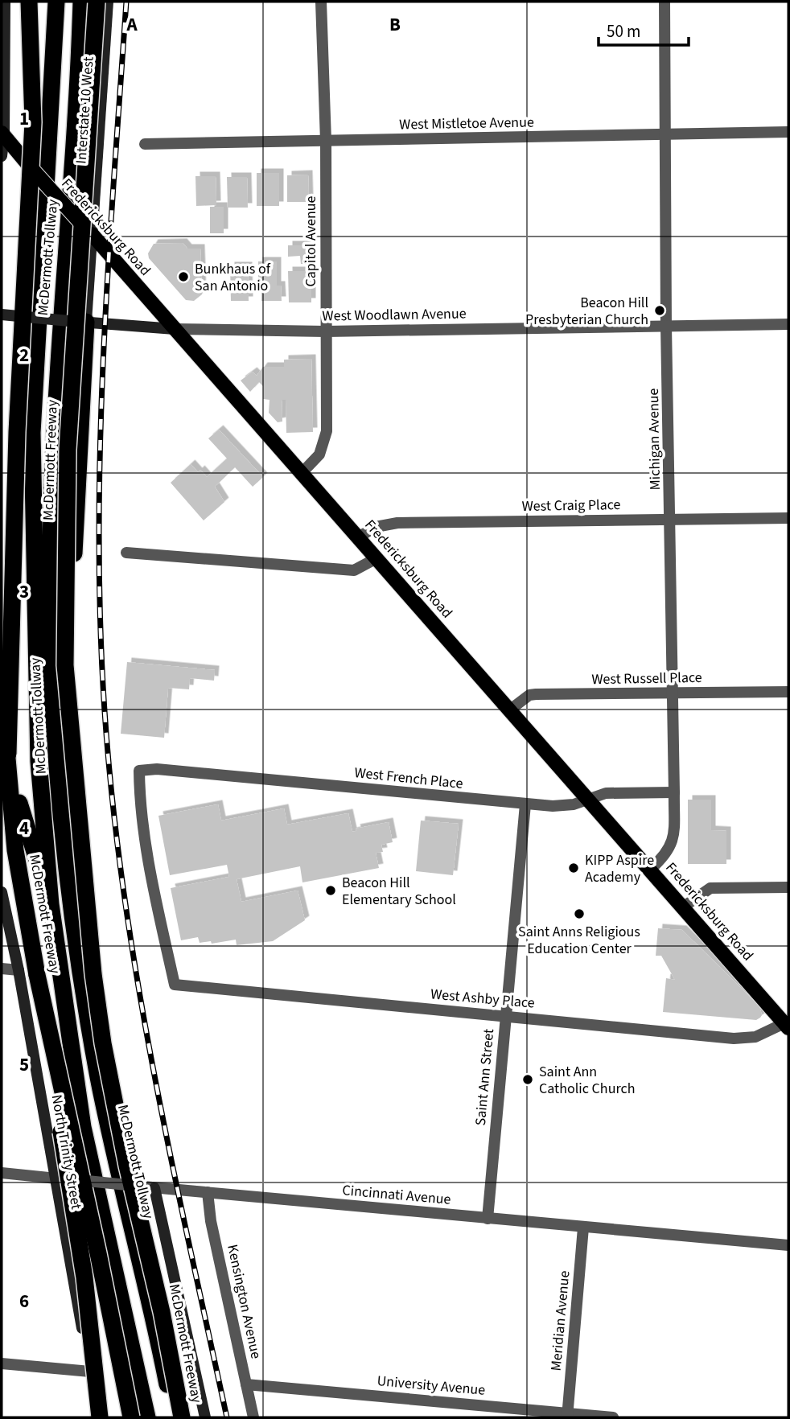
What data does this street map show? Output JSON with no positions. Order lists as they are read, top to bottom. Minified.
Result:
{"streets":{"highway":["McDermott Tollway","McDermott Freeway"],"main road":["Interstate 10 West","Fredericksburg Road","West Woodlawn Avenue","North Trinity Street"],"street":["West Mistletoe Avenue","Capitol Avenue","Michigan Avenue","West Craig Place","West Russell Place","West French Place","West Ashby Place","Saint Ann Street","Cincinnati Avenue","Kensington Avenue","Meridian Avenue","University Avenue"]},"crossings":[["Interstate 10 West","Fredericksburg Road"],["Interstate 10 West","West Woodlawn Avenue"],["West Mistletoe Avenue","Capitol Avenue"],["West Mistletoe Avenue","Michigan Avenue"],["Fredericksburg Road","Capitol Avenue"],["Fredericksburg Road","West Woodlawn Avenue"],["Fredericksburg Road","Michigan Avenue"],["Fredericksburg Road","West Craig Place"],["Fredericksburg Road","West Russell Place"],["Fredericksburg Road","West French Place"],["Fredericksburg Road","West Ashby Place"],["Capitol Avenue","West Woodlawn Avenue"],["West Woodlawn Avenue","Michigan Avenue"],["Michigan Avenue","West Craig Place"],["Michigan Avenue","West Russell Place"],["Michigan Avenue","West French Place"],["West French Place","West Ashby Place"],["West French Place","Saint Ann Street"],["West Ashby Place","Saint Ann Street"],["Saint Ann Street","Cincinnati Avenue"],["North Trinity Street","Cincinnati Avenue"],["Cincinnati Avenue","Kensington Avenue"],["Cincinnati Avenue","Meridian Avenue"],["Kensington Avenue","University Avenue"],["Meridian Avenue","University Avenue"]],"places":["Bunkhaus of San Antonio","Beacon Hill Presbyterian Church","KIPP Aspire Academy","Beacon Hill Elementary School","Saint Anns Religious Education Center","Saint Ann Catholic Church"],"scale_bar":"50 m","grid":{"columns":["A","B"],"rows":["1","2","3","4","5","6"]}}
